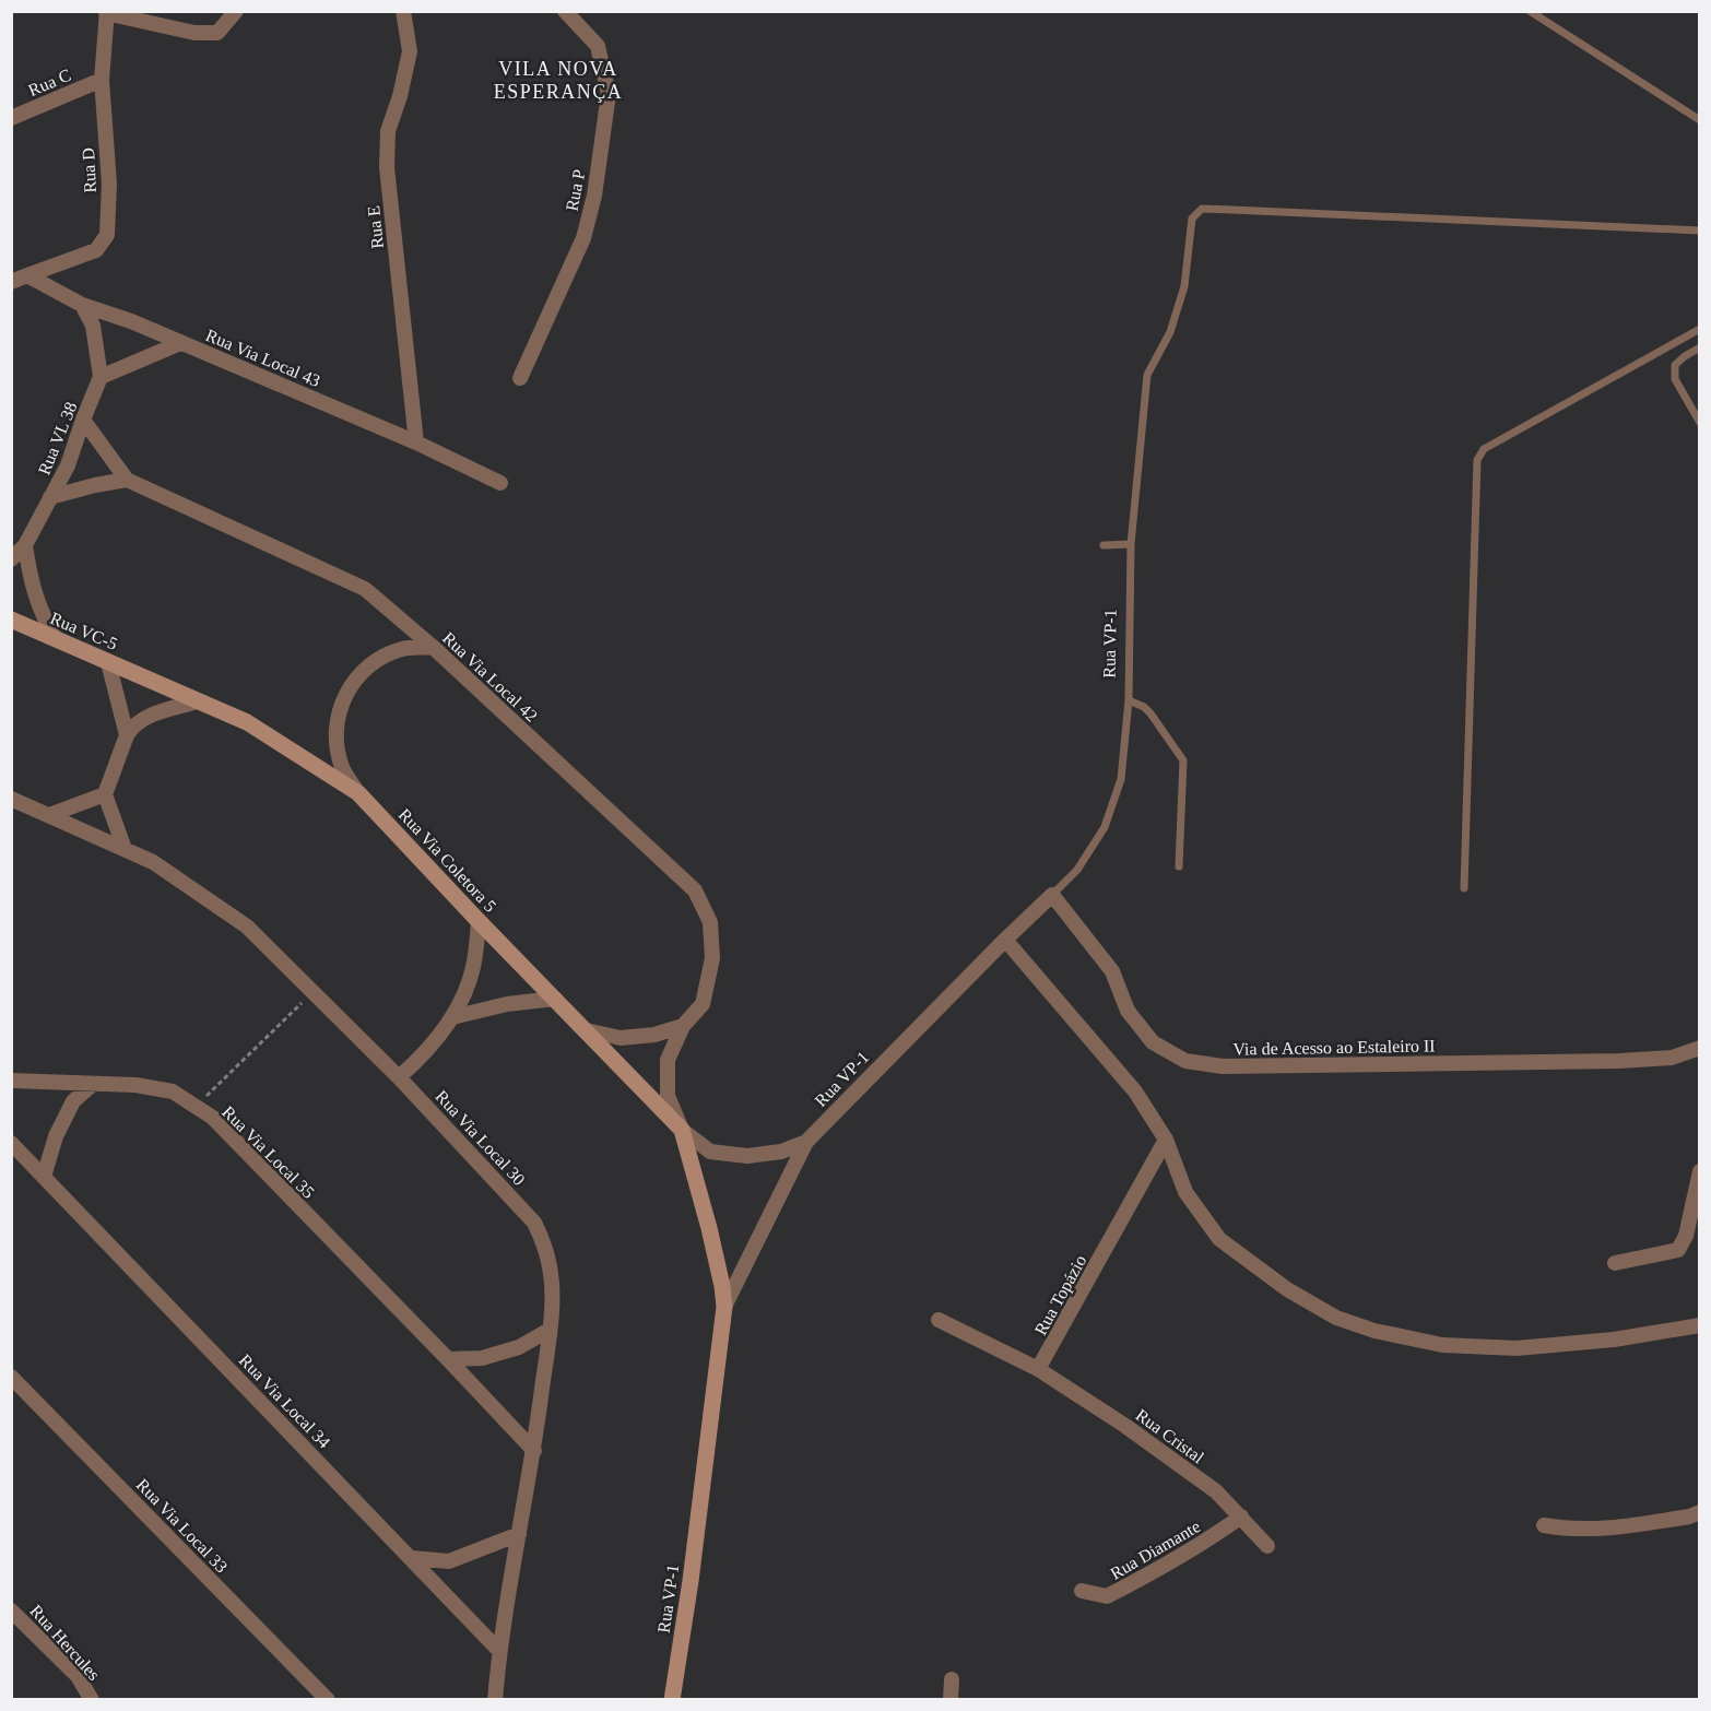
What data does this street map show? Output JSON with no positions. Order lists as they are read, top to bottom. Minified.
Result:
{"streets":{"street":["Rua C","Rua D","Rua P","Rua E","Rua Via Local 43","Rua VL 38","Rua VC-5","Rua VP-1","Rua Via Local 42","Rua Via Coletora 5","Via de Acesso ao Estaleiro II","Rua Via Local 30","Rua Via Local 35","Rua Topázio","Rua Via Local 34","Rua Cristal","Rua Via Local 33","Rua Diamante","Rua Hercules"]},"crossings":[["Rua C","Rua D"],["Rua D","Rua Via Local 43"],["Rua E","Rua Via Local 43"],["Rua VL 38","Rua Via Local 42"],["Rua VC-5","Rua Via Coletora 5"],["Rua VP-1","Rua Via Coletora 5"],["Rua VP-1","Via de Acesso ao Estaleiro II"],["Rua Via Local 30","Rua Via Local 35"],["Rua Via Local 30","Rua Via Local 34"],["Rua Topázio","Rua Cristal"],["Rua Cristal","Rua Diamante"]],"districts":["VILA NOVA ESPERANÇA"]}
